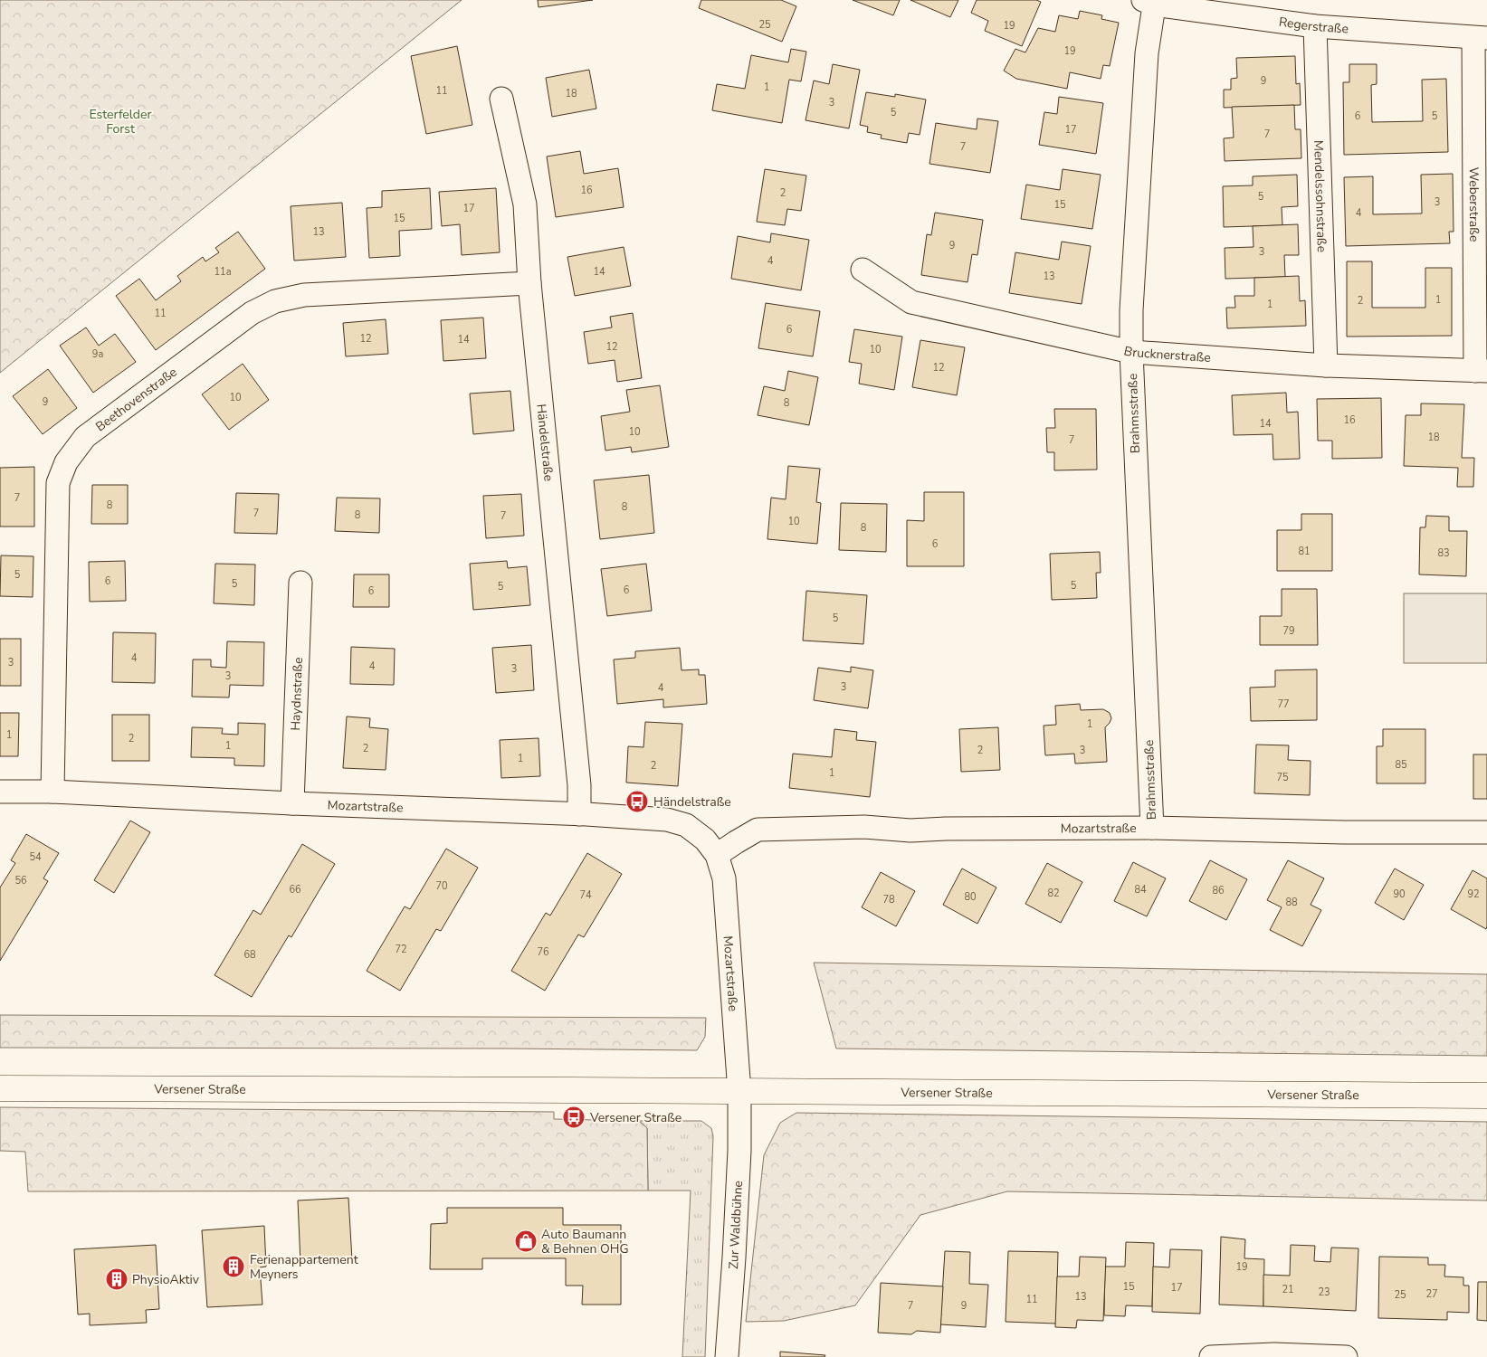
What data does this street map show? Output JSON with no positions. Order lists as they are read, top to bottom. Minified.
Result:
{"streets":{"street":["Regerstraße","Mendelssohnstraße","Weberstraße","Brucknerstraße","Beethovenstraße","Brahmsstraße","Händelstraße","Haydnstraße","Mozartstraße","Versener Straße","Zur Waldbühne"]},"crossings":[["Regerstraße","Mendelssohnstraße"],["Regerstraße","Weberstraße"],["Regerstraße","Brahmsstraße"],["Mendelssohnstraße","Brucknerstraße"],["Weberstraße","Brucknerstraße"],["Brucknerstraße","Brahmsstraße"],["Beethovenstraße","Händelstraße"],["Beethovenstraße","Mozartstraße"],["Brahmsstraße","Mozartstraße"],["Händelstraße","Mozartstraße"],["Haydnstraße","Mozartstraße"],["Mozartstraße","Versener Straße"],["Mozartstraße","Zur Waldbühne"],["Versener Straße","Zur Waldbühne"]],"parks":["Esterfelder Forst"],"places":{"bus stop":["Händelstraße","Versener Straße"],"shop":["Auto Baumann & Behnen OHG"],"building":["Ferienappartement Meyners","PhysioAktiv"]},"house_numbers":["25","19","19","9","1","11","18","3","5","6","5","17","7","7","16","2","5","3","15","17","4","15","13","9","3","4","11a","14","13","1","2","1","11","6","12","14","12","10","9a","12","10","9","8","16","14","10","18","7","7","8","8","7","8","7","10","8","6","81","83","5","6","5","5","5","6","6","5","79","4","3","4","3","3","3","4","77","1","1","2","1","2","2","3","1","85","2","1","75","54","56","70","66","84","86","82","90","92","74","80","78","88","72","76","68","19","15","17","21","23","27","25","13","11","7","9"]}
